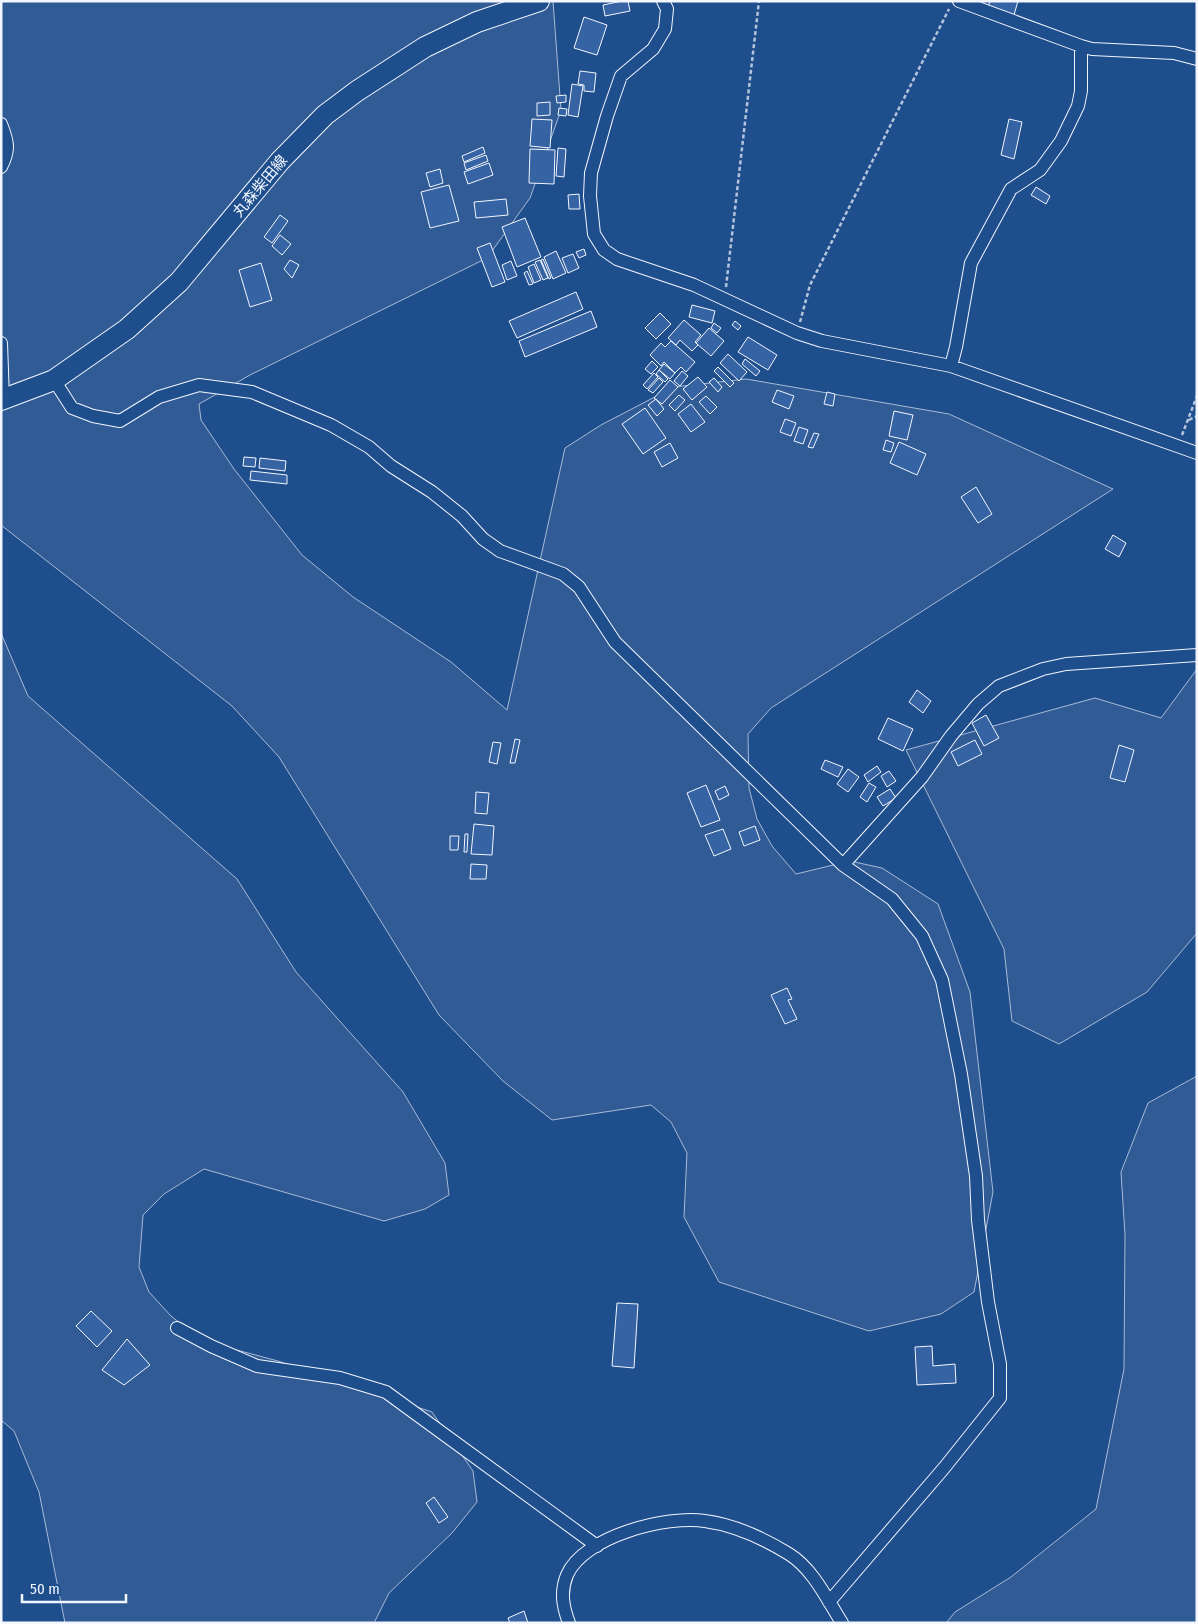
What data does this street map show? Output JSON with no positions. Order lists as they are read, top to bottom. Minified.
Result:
{"streets":{"main road":["丸森柴田線"]},"scale_bar":"50 m"}
